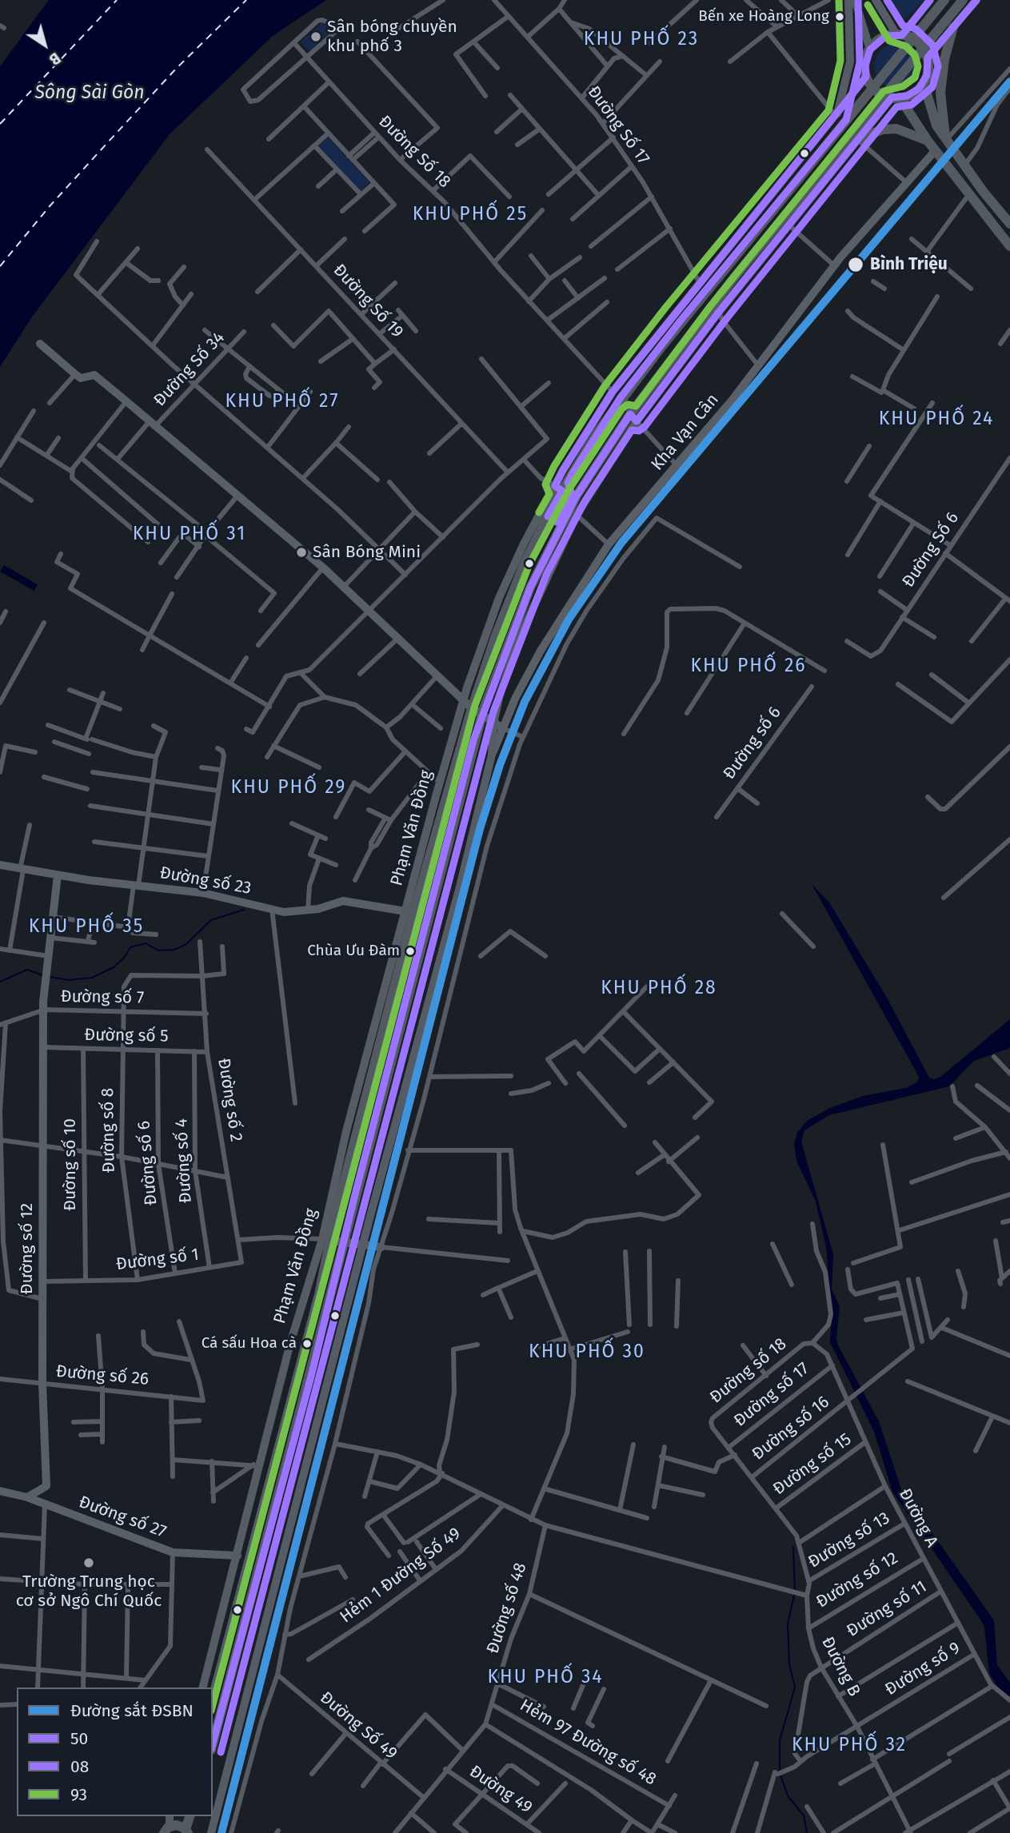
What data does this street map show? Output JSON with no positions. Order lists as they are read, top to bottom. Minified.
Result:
{"streets":{"highway":["Phạm Văn Đồng"],"street":["Đường Số 17","Đường Số 18","Đường Số 19","Đường Số 34","Kha Vạn Cân","Đường Số 6","Đường số 6","Đường số 23","Đường số 7","Đường số 5","Đường số 2","Đường số 8","Đường số 4","Đường số 10","Đường số 12","Đường số 1","Đường số 18","Đường số 26","Đường số 17","Đường số 16","Đường số 15","Đường số 27","Đường A","Đường số 13","Hẻm 1 Đường Số 49","Đường số 48","Đường số 11","Đường B","Đường số 9","Đường Số 49","Hẻm 97 Đường số 48","Đường 49"]},"crossings":[["Đường Số 17","Phạm Văn Đồng"],["Đường Số 18","Phạm Văn Đồng"],["Đường số 6","Đường số 5"],["Đường số 6","Đường số 1"],["Phạm Văn Đồng","Đường số 23"],["Phạm Văn Đồng","Đường số 27"],["Đường số 7","Đường số 2"],["Đường số 7","Đường số 8"],["Đường số 7","Đường số 12"],["Đường số 5","Đường số 2"],["Đường số 5","Đường số 8"],["Đường số 5","Đường số 4"],["Đường số 5","Đường số 10"],["Đường số 5","Đường số 12"],["Đường số 2","Đường số 8"],["Đường số 2","Đường số 1"],["Đường số 8","Đường số 1"],["Đường số 4","Đường số 1"],["Đường số 10","Đường số 1"],["Đường số 12","Đường số 1"],["Đường số 12","Đường số 26"],["Đường số 12","Đường số 27"],["Đường số 12","Đường A"],["Đường số 12","Đường B"],["Đường số 18","Đường A"],["Đường số 18","Đường B"],["Đường số 17","Đường A"],["Đường số 17","Đường B"],["Đường số 16","Đường A"],["Đường số 16","Đường B"],["Đường số 15","Đường A"],["Đường số 15","Đường B"],["Đường A","Đường số 13"],["Đường A","Đường số 11"],["Đường A","Đường số 9"],["Đường số 13","Đường B"],["Đường số 48","Đường Số 49"],["Đường số 48","Hẻm 97 Đường số 48"],["Đường số 48","Đường 49"],["Đường số 11","Đường B"],["Đường số 11","Đường số 9"],["Đường B","Đường số 9"]],"districts":["KHU PHỐ 23","KHU PHỐ 25","KHU PHỐ 27","KHU PHỐ 24","KHU PHỐ 31","KHU PHỐ 26","KHU PHỐ 29","KHU PHỐ 35","KHU PHỐ 28","KHU PHỐ 30","KHU PHỐ 34","KHU PHỐ 32"],"water":["Sông Sài Gòn"],"places":["Bến xe Hoàng Long","Sân bóng chuyền khu phố 3","Bình Triệu","Sân Bóng Mini","Chùa Ưu Đàm","Cá sấu Hoa cà","Trường Trung học cơ sở Ngô Chí Quốc"],"lines":["transit line 50","transit line 08","transit line 93","rail line ĐSBN"],"legend":["Đường sắt ĐSBN","50","08","93"],"north":"bottom right"}
